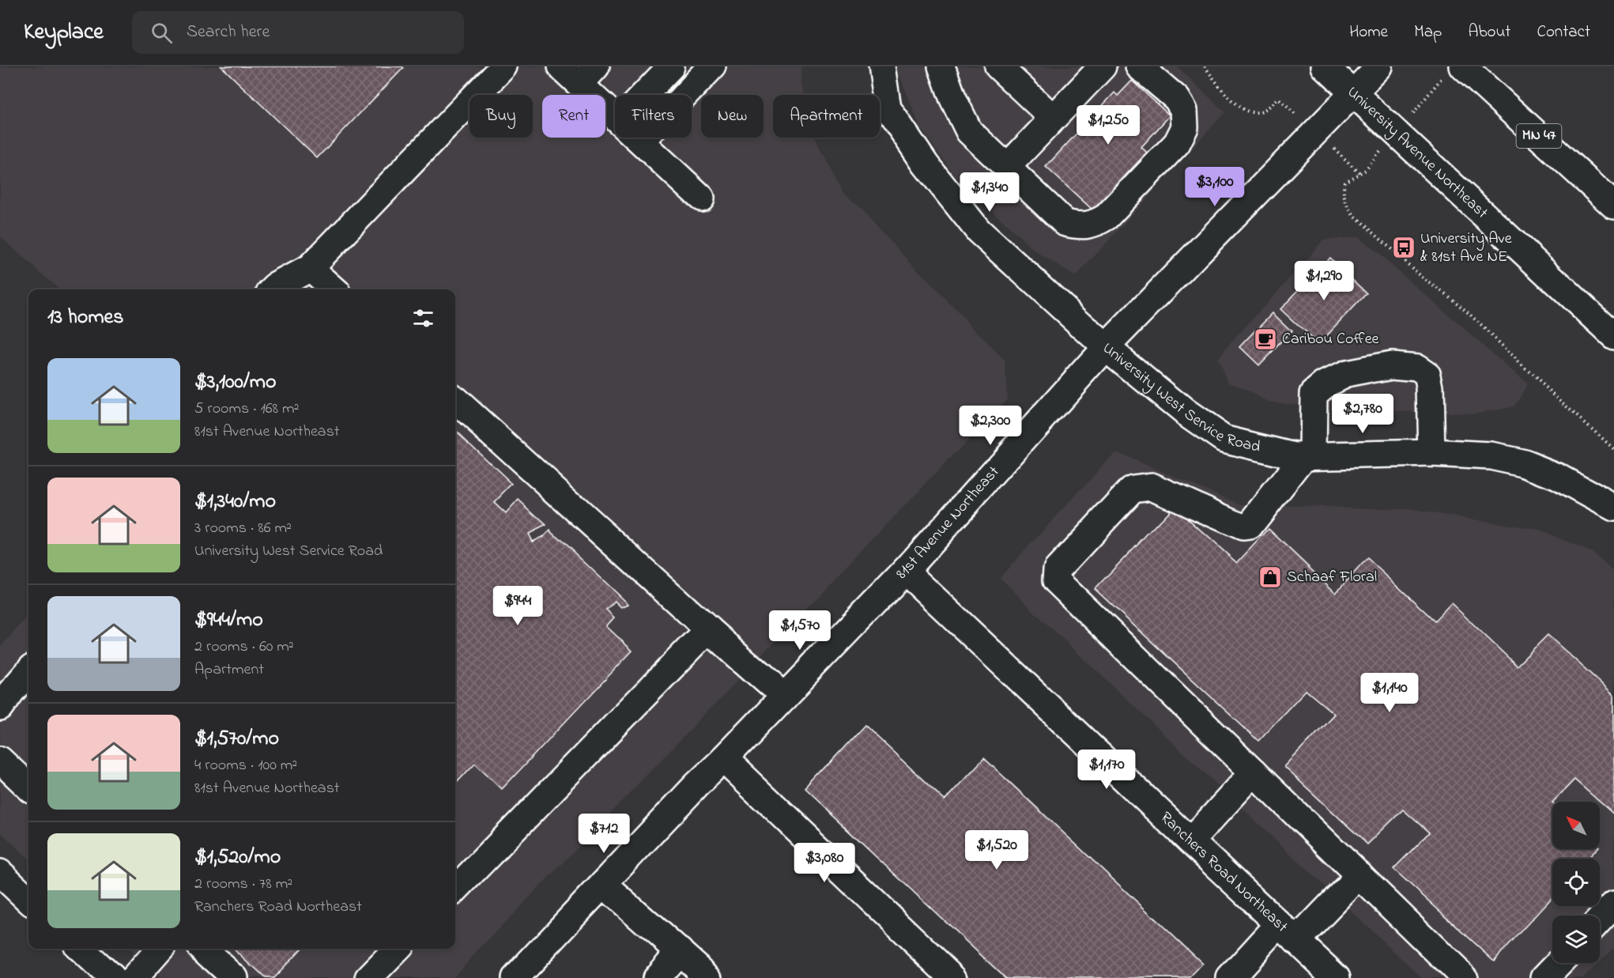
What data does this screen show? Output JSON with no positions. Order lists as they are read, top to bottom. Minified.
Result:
{"streets":{"street":["MN 47","University Avenue Northeast","University West Service Road","81st Avenue Northeast","Ranchers Road Northeast"]},"crossings":[["University Avenue Northeast","81st Avenue Northeast"],["University West Service Road","81st Avenue Northeast"],["81st Avenue Northeast","Ranchers Road Northeast"]],"places":{"bus stop":["University Ave & 81st Ave NE"],"cafe":["Caribou Coffee"],"shop":["Schaaf Floral"]},"north":"top left","page":{"header":"Keyplace","search":"Search here","nav":["Home","Map","About","Contact"],"chip":["Buy","Rent","Filters","New","Apartment"],"price":["$1,250","$3,100","$1,340","$1,290","$2,780","$2,300","$944","$1,570","$1,140","$1,170","$712","$1,520","$3,080"],"heading":"13 homes","list":[{"name":"$3,100/mo","note":"5 rooms · 168 m² · 81st Avenue Northeast"},{"name":"$1,340/mo","note":"3 rooms · 86 m² · University West Service Road"},{"name":"$944/mo","note":"2 rooms · 60 m² · Apartment"},{"name":"$1,570/mo","note":"4 rooms · 100 m² · 81st Avenue Northeast"},{"name":"$1,520/mo","note":"2 rooms · 78 m² · Ranchers Road Northeast"}]}}
